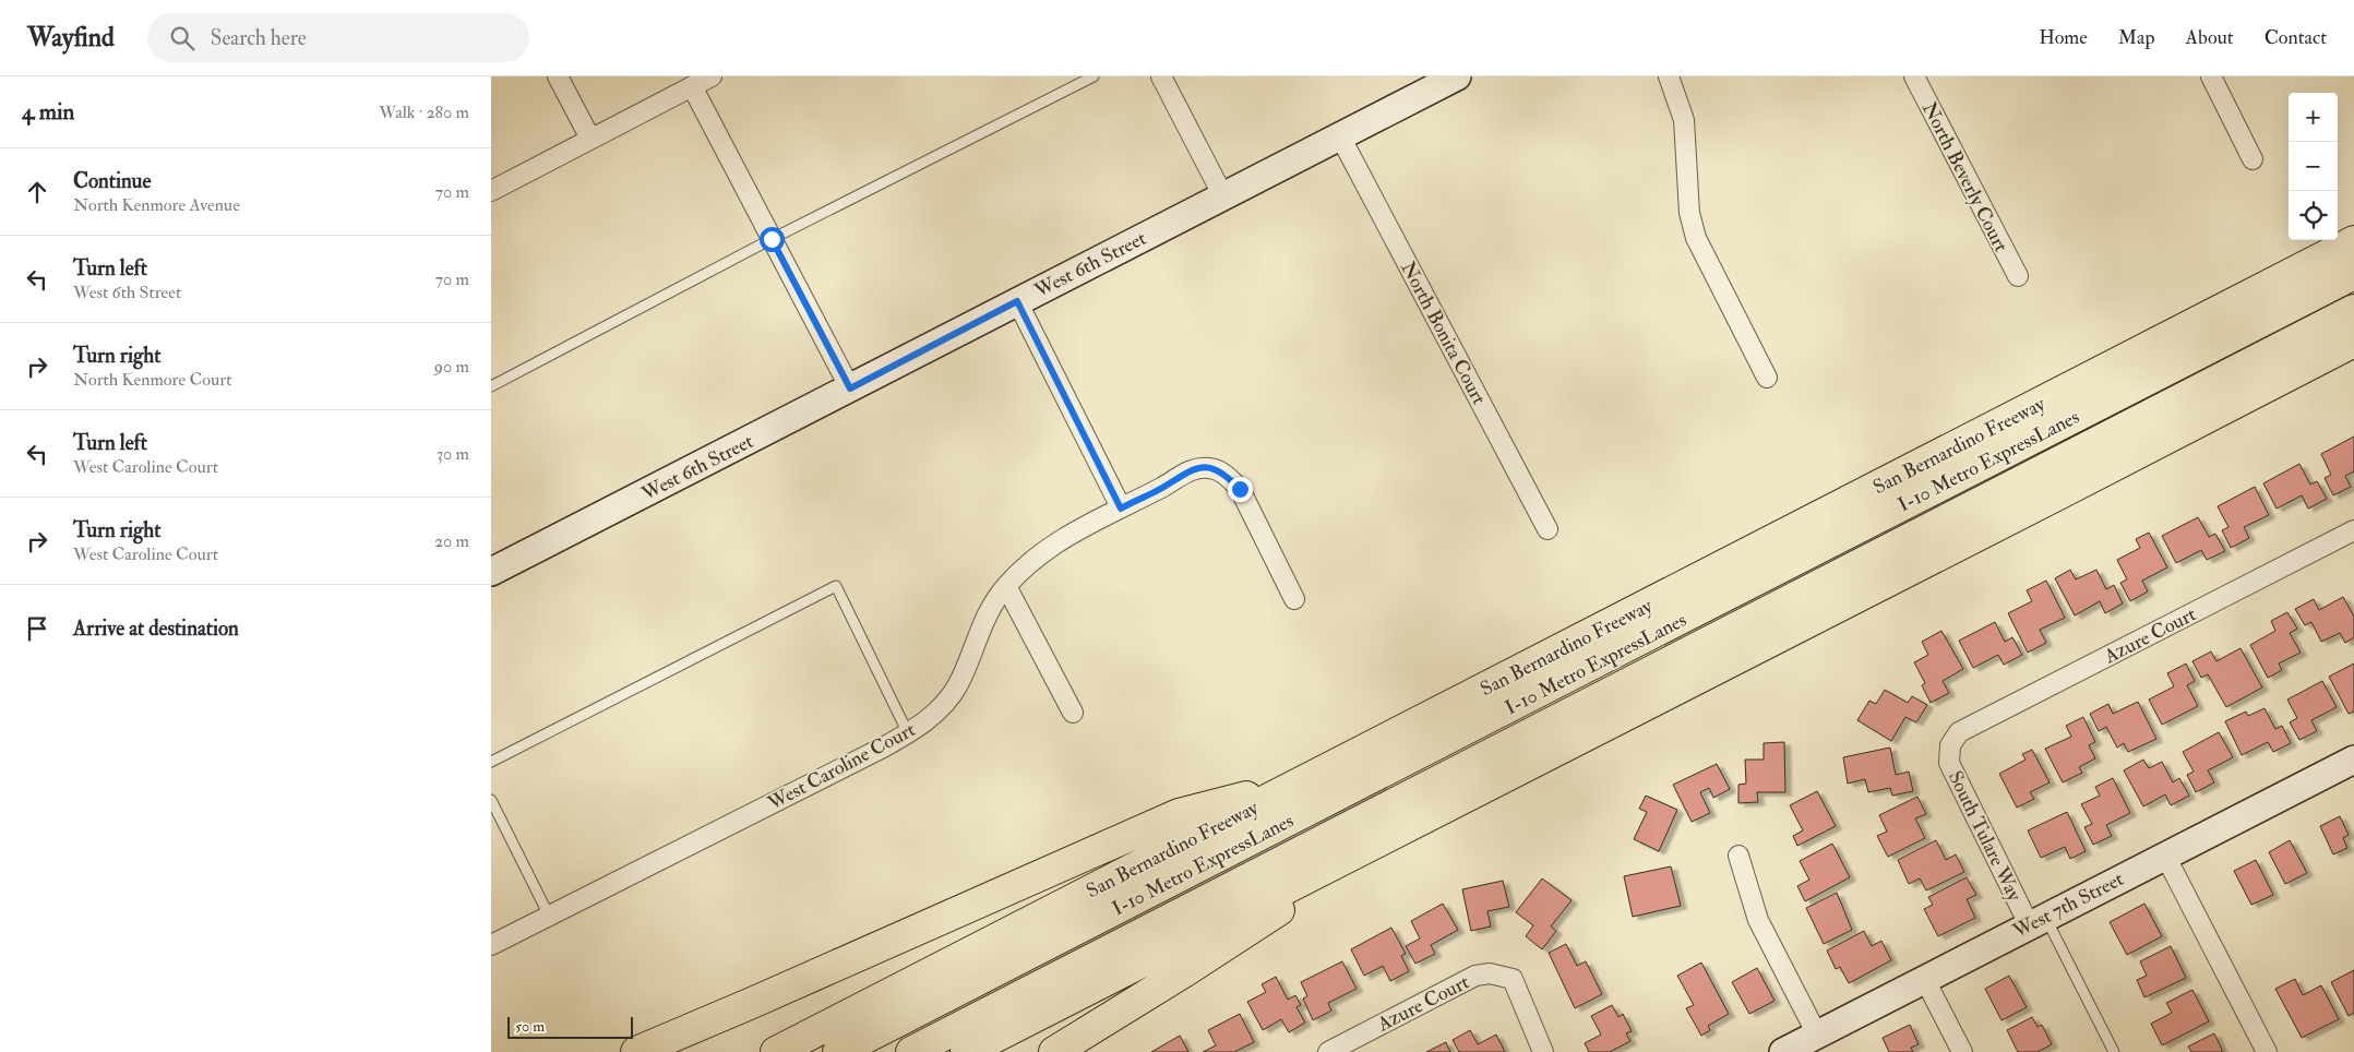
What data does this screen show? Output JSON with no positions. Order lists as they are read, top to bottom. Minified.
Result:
{"streets":{"highway":["San Bernardino Freeway","I-10 Metro ExpressLanes"],"street":["North Beverly Court","West 6th Street","North Bonita Court","Azure Court","West Caroline Court","South Tulare Way","West 7th Street"]},"crossings":[["West 6th Street","North Bonita Court"],["Azure Court","South Tulare Way"],["South Tulare Way","West 7th Street"]],"scale_bar":"50 m","page":{"header":"Wayfind","search":"Search here","nav":["Home","Map","About","Contact"],"heading":["4 min","Walk · 280 m"],"map_buttons":["+","−"],"list":[["Continue","North Kenmore Avenue","70 m"],["Turn left","West 6th Street","70 m"],["Turn right","North Kenmore Court","90 m"],["Turn left","West Caroline Court","30 m"],["Turn right","West Caroline Court","20 m"],"Arrive at destination"],"scale":"50 m"}}
